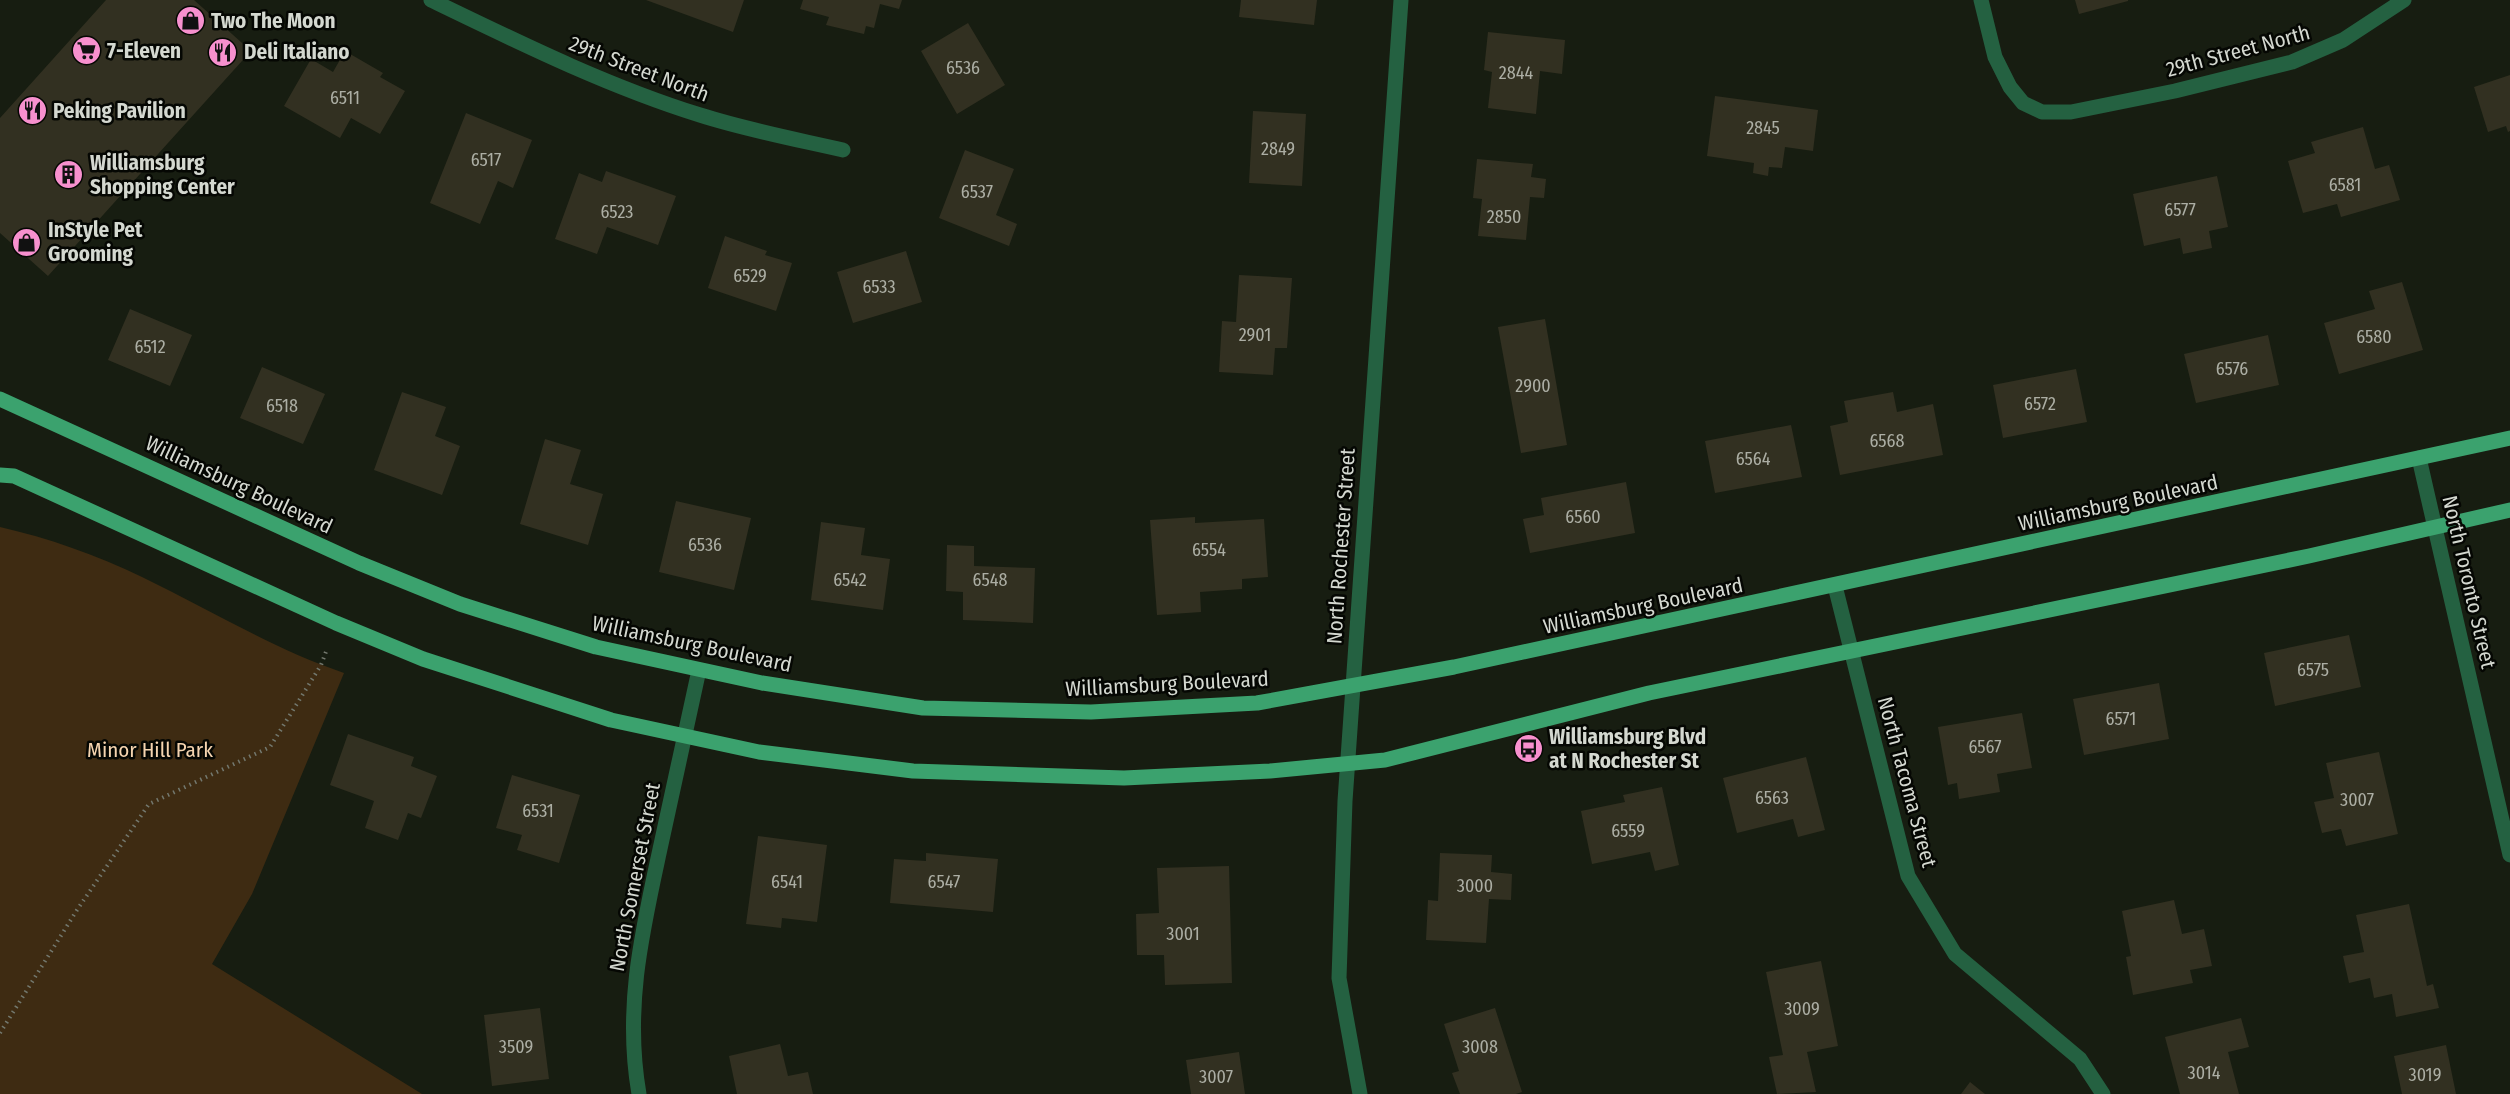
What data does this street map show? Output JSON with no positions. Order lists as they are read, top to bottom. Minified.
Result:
{"streets":{"main road":["Williamsburg Boulevard"],"street":["29th Street North","North Rochester Street","North Toronto Street","North Tacoma Street","North Somerset Street"]},"crossings":[["Williamsburg Boulevard","North Rochester Street"],["Williamsburg Boulevard","North Toronto Street"],["Williamsburg Boulevard","North Tacoma Street"],["Williamsburg Boulevard","North Somerset Street"]],"parks":["Minor Hill Park"],"places":{"shop":["Two The Moon","InStyle Pet Grooming"],"supermarket":["7-Eleven"],"restaurant":["Deli Italiano","Peking Pavilion"],"building":["Williamsburg Shopping Center"],"bus stop":["Williamsburg Blvd at N Rochester St"]},"house_numbers":["6536","2844","6511","2845","2849","6517","6581","6537","6577","6523","2850","6529","6533","2901","6580","6512","6576","2900","6572","6518","6568","6564","6560","6536","6554","6542","6548","6575","6571","6567","6563","3007","6531","6559","6541","6547","3000","3001","3009","3509","3008","3014","3019","3007"]}
